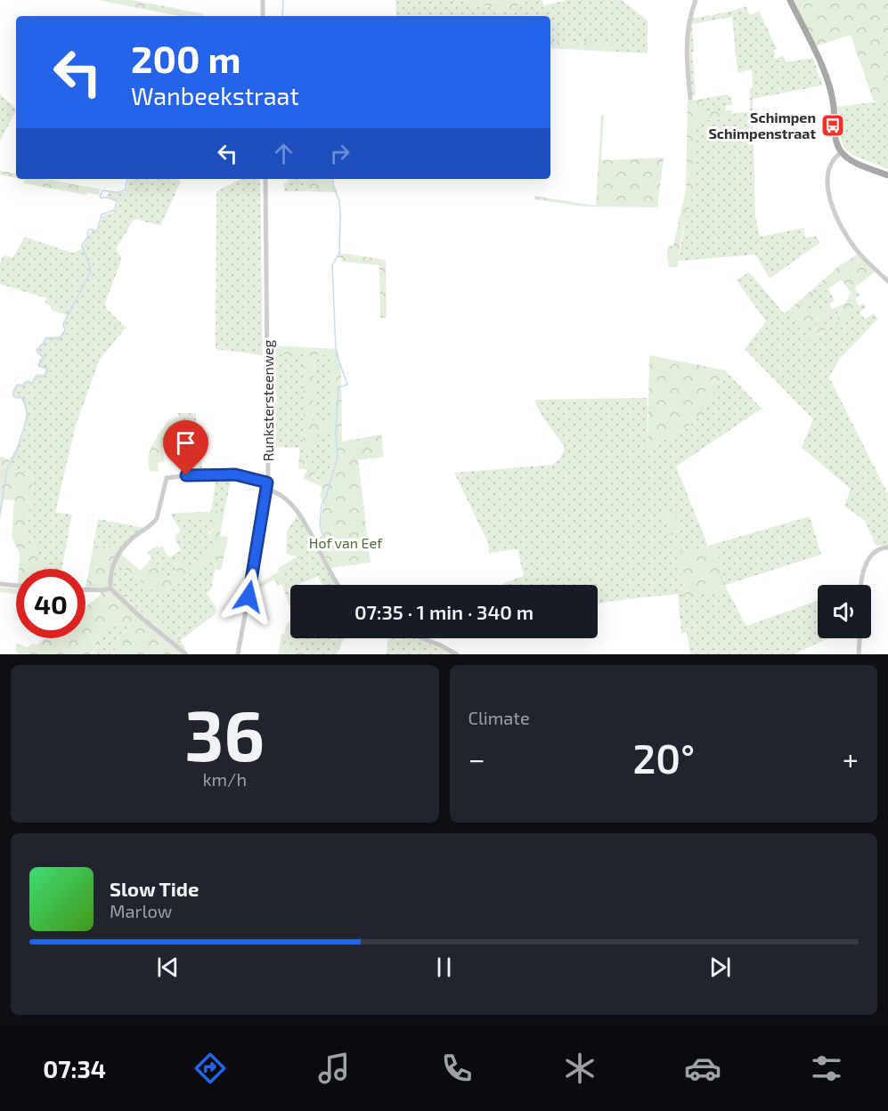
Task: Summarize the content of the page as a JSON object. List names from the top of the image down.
{
  "streets": {
    "street": ["Runkstersteenweg"]
  },
  "parks": ["Hof van Eef"],
  "places": {
    "bus stop": ["Schimpen Schimpenstraat"]
  },
  "page": {
    "turn": ["200 m", "Wanbeekstraat"],
    "limit": "40",
    "trip": "07:35 · 1 min · 340 m",
    "tile": [
      ["36", "km/h"],
      "Climate"
    ],
    "heat": ["−", "20°", "+"],
    "song": ["Slow Tide", "Marlow"],
    "tabs": "07:34"
  }
}
